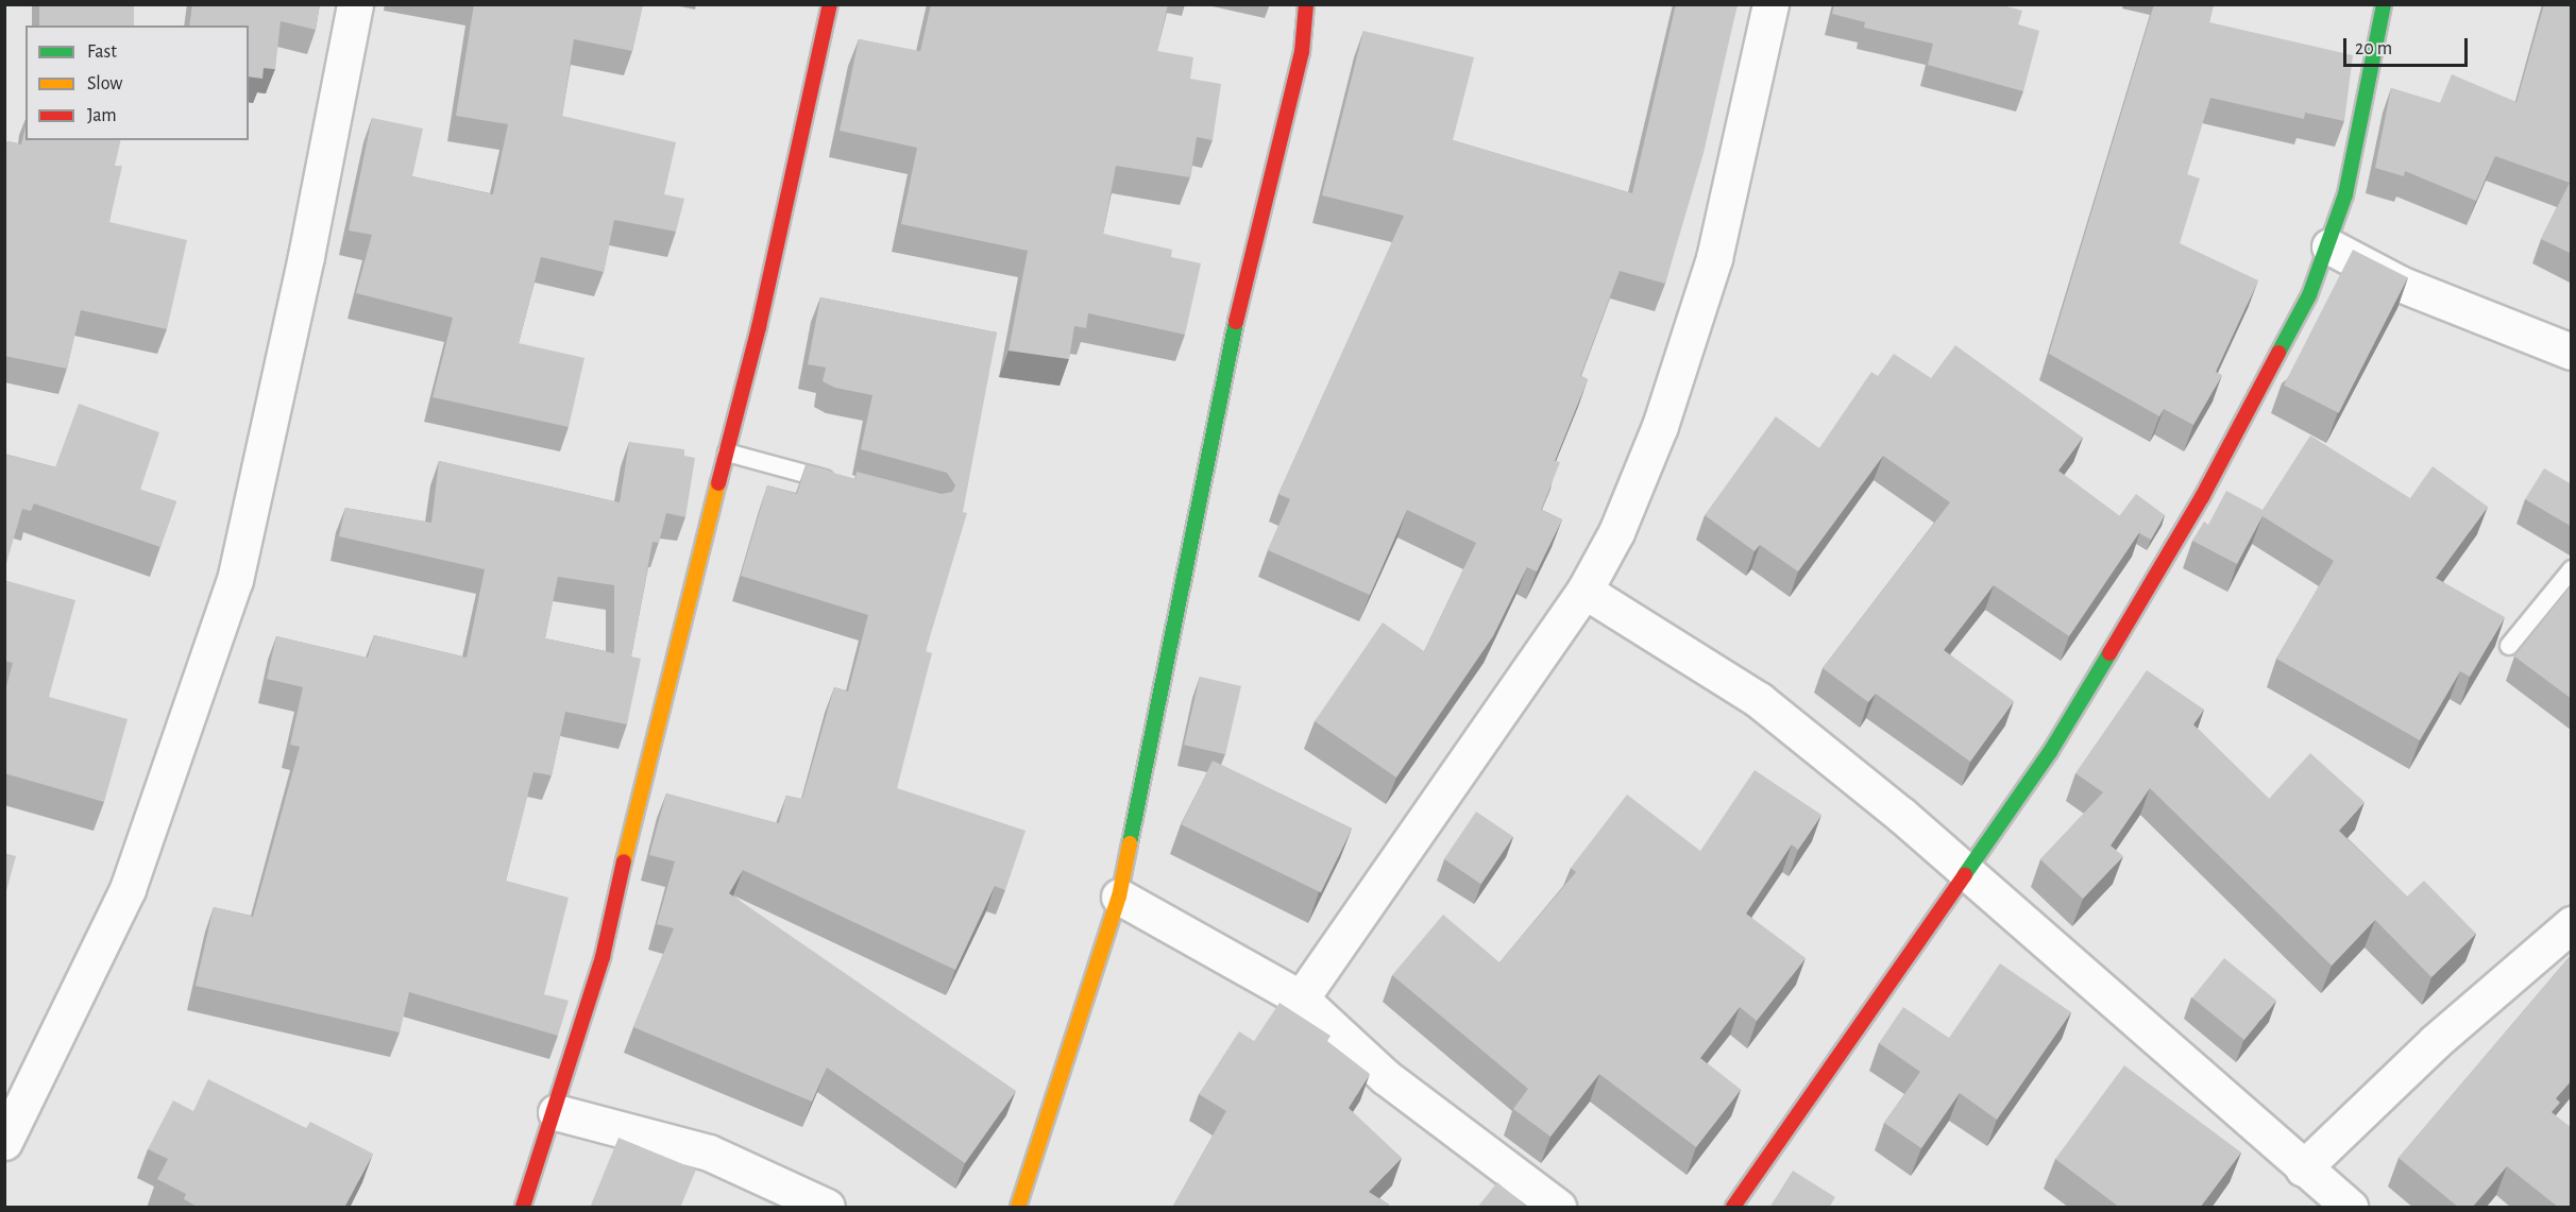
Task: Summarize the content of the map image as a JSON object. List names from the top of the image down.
{
  "legend": ["Fast", "Slow", "Jam"],
  "scale_bar": "20 m"
}
